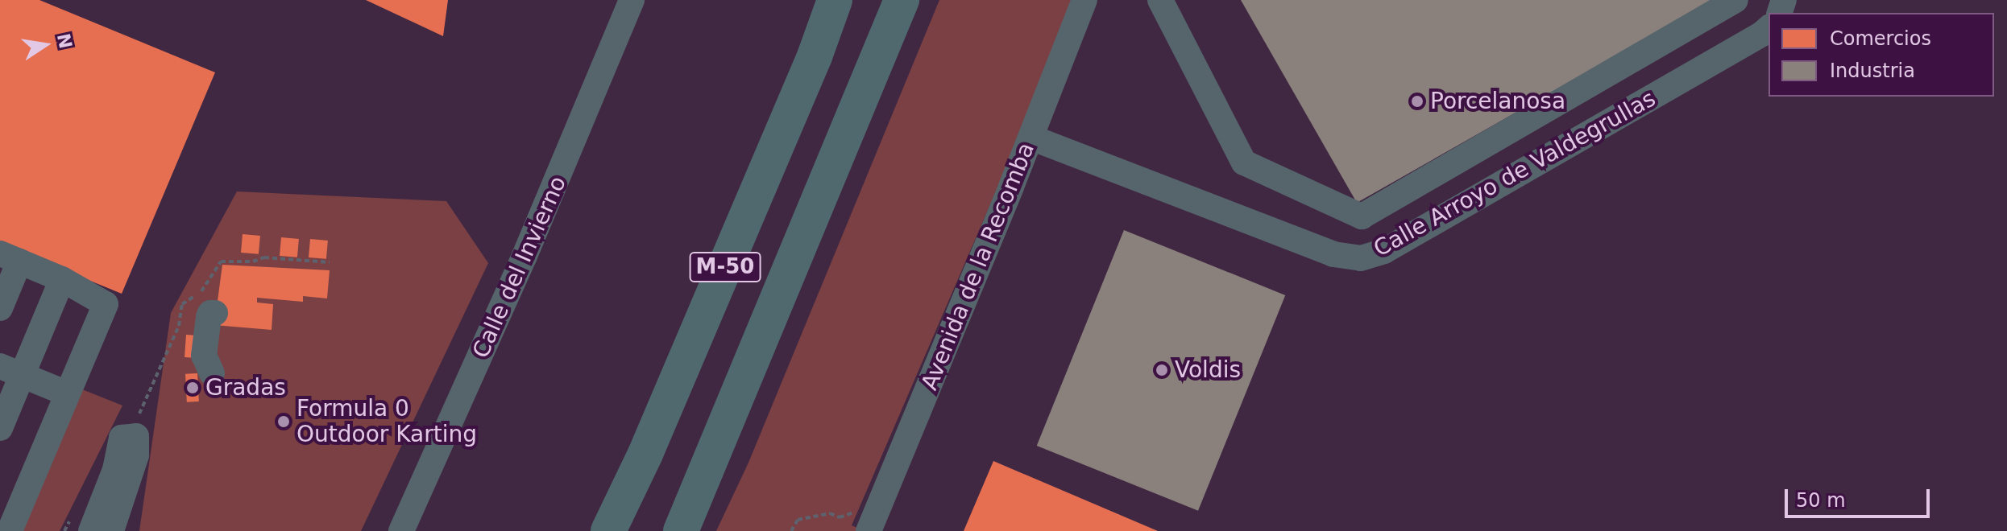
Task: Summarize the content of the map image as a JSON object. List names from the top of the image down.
{
  "streets": {
    "highway": ["M-50"],
    "street": ["Calle Arroyo de Valdegrullas", "Avenida de la Recomba", "Calle del Invierno"]
  },
  "crossings": [
    ["Calle Arroyo de Valdegrullas", "Avenida de la Recomba"]
  ],
  "places": [
    "Porcelanosa",
    "Voldis",
    "Gradas",
    "Formula 0 Outdoor Karting"
  ],
  "legend": ["Comercios", "Industria"],
  "scale_bar": "50 m",
  "north": "right"
}
